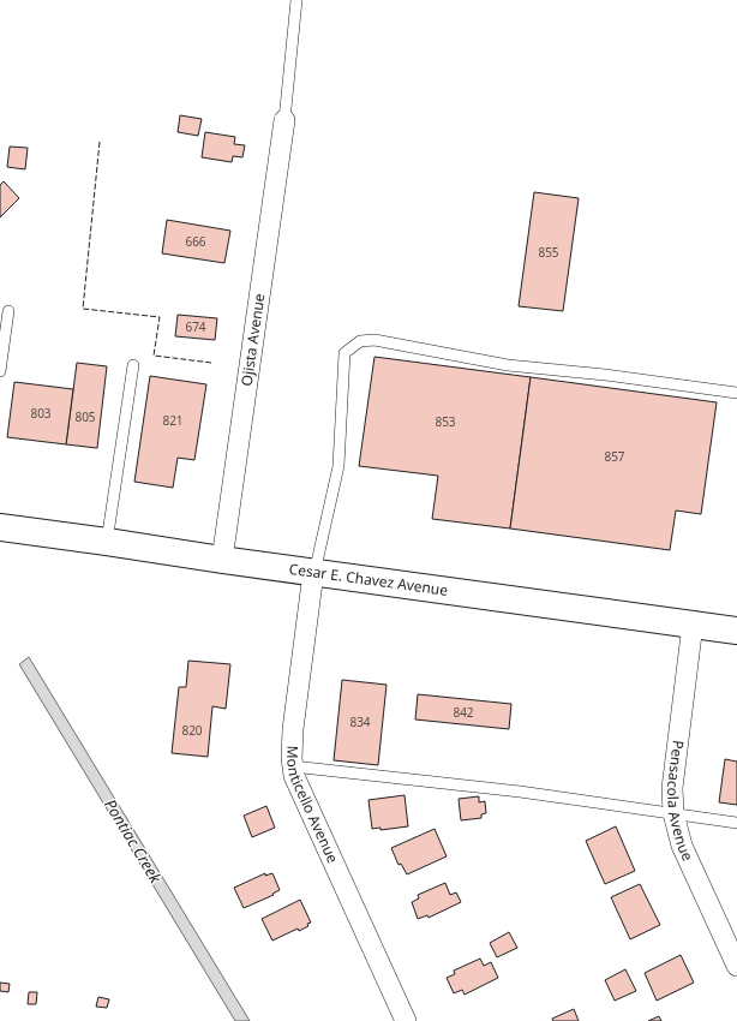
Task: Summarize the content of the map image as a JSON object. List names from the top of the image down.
{
  "streets": {
    "main road": ["Cesar E. Chavez Avenue"],
    "street": ["Ojista Avenue", "Pensacola Avenue", "Monticello Avenue"]
  },
  "crossings": [
    ["Ojista Avenue", "Cesar E. Chavez Avenue"],
    ["Cesar E. Chavez Avenue", "Pensacola Avenue"],
    ["Cesar E. Chavez Avenue", "Monticello Avenue"]
  ],
  "water": ["Pontiac Creek"],
  "house_numbers": [
    "666",
    "855",
    "674",
    "803",
    "805",
    "821",
    "853",
    "857",
    "842",
    "834",
    "820"
  ]
}
